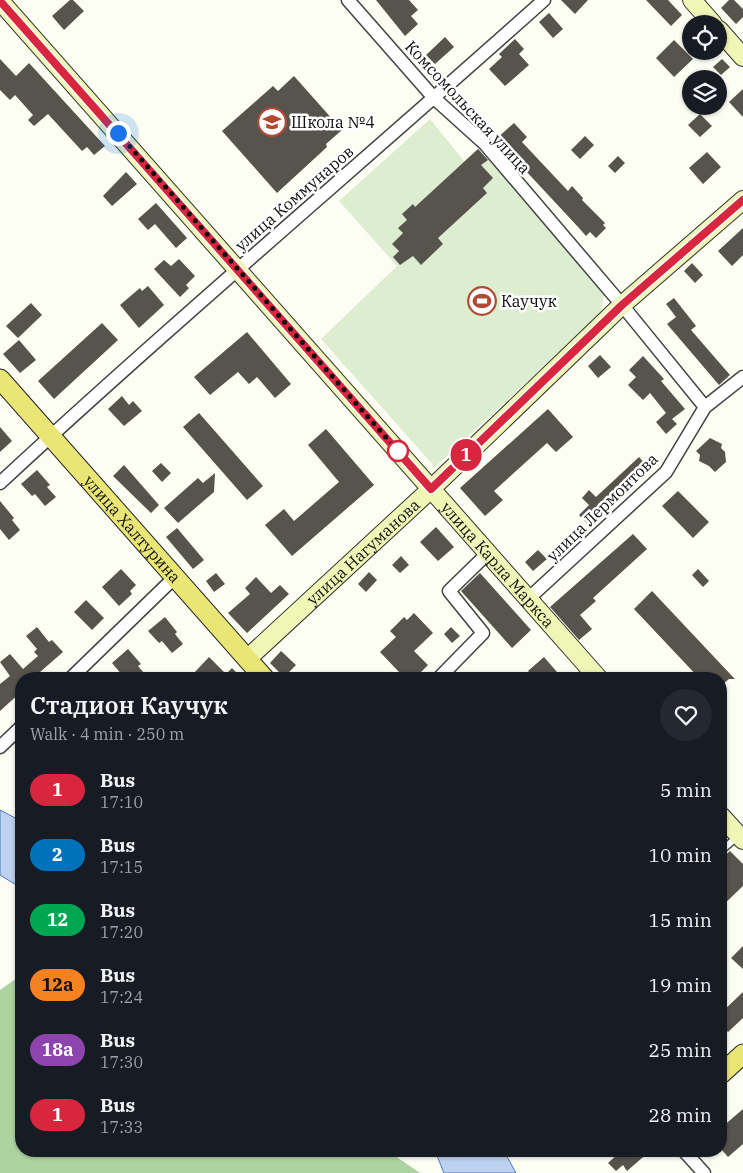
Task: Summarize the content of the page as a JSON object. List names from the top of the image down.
{
  "streets": {
    "main road": ["улица Халтурина"],
    "street": [
      "Комсомольская улица",
      "улица Коммунаров",
      "улица Лермонтова",
      "улица Нагуманова",
      "улица Карла Маркса"
    ]
  },
  "crossings": [
    ["Комсомольская улица", "улица Коммунаров"],
    ["Комсомольская улица", "улица Нагуманова"],
    ["улица Коммунаров", "улица Халтурина"],
    ["улица Коммунаров", "улица Карла Маркса"],
    ["улица Лермонтова", "улица Карла Маркса"],
    ["улица Халтурина", "улица Нагуманова"],
    ["улица Нагуманова", "улица Карла Маркса"]
  ],
  "places": {
    "school or university": ["Школа №4"],
    "sports": ["Каучук"]
  },
  "lines": ["bus line 1"],
  "page": {
    "on_map": "1",
    "heading": ["Стадион Каучук", "Walk · 4 min · 250 m"],
    "list": [
      {
        "mark": "1",
        "name": "Bus",
        "note": "17:10",
        "value": "5 min"
      },
      {
        "mark": "2",
        "name": "Bus",
        "note": "17:15",
        "value": "10 min"
      },
      {
        "mark": "12",
        "name": "Bus",
        "note": "17:20",
        "value": "15 min"
      },
      {
        "mark": "12а",
        "name": "Bus",
        "note": "17:24",
        "value": "19 min"
      },
      {
        "mark": "18а",
        "name": "Bus",
        "note": "17:30",
        "value": "25 min"
      },
      {
        "mark": "1",
        "name": "Bus",
        "note": "17:33",
        "value": "28 min"
      }
    ]
  }
}
